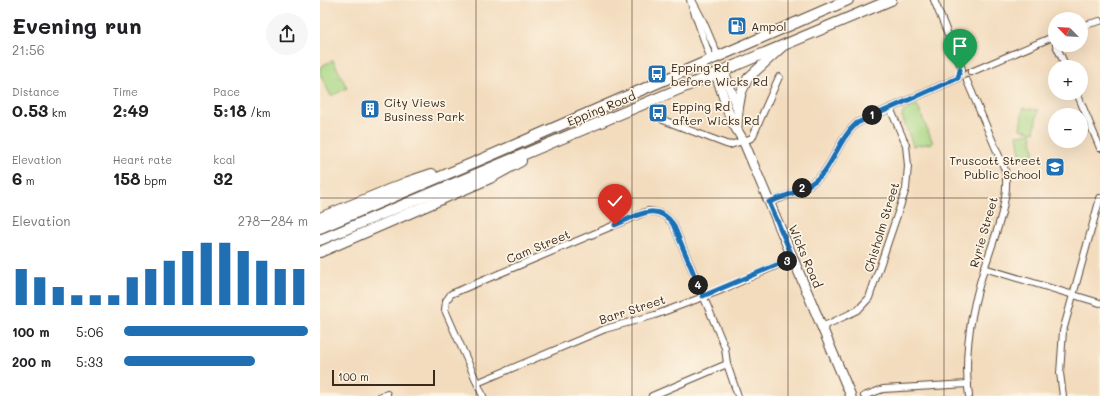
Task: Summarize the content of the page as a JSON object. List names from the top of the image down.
{
  "streets": {
    "main road": ["Epping Road", "Wicks Road"],
    "street": [
      "Chisholm Street",
      "Ryrie Street",
      "Cam Street",
      "Barr Street"
    ]
  },
  "crossings": [
    ["Epping Road", "Wicks Road"],
    ["Chisholm Street", "Wicks Road"],
    ["Cam Street", "Barr Street"],
    ["Wicks Road", "Barr Street"]
  ],
  "places": {
    "fuel station": ["Ampol"],
    "bus stop": ["Epping Rd before Wicks Rd", "Epping Rd after Wicks Rd"],
    "building": ["City Views Business Park"],
    "school or university": ["Truscott Street Public School"]
  },
  "scale_bar": "100 m",
  "north": "top left",
  "page": {
    "heading": ["Evening run", "21:56"],
    "map_buttons": ["+", "−"],
    "stats": [
      ["Distance", "0.53 km"],
      ["Time", "2:49"],
      ["Pace", "5:18 /km"],
      ["Elevation", "6 m"],
      ["Heart rate", "158 bpm"],
      ["kcal", "32"]
    ],
    "pins": [
      "1",
      "2",
      "3",
      "4"
    ],
    "chart": ["Elevation", "278–284 m"],
    "list": [
      {
        "name": "100 m",
        "note": "5:06"
      },
      {
        "name": "200 m",
        "note": "5:33"
      }
    ],
    "scale": "100 m"
  }
}
